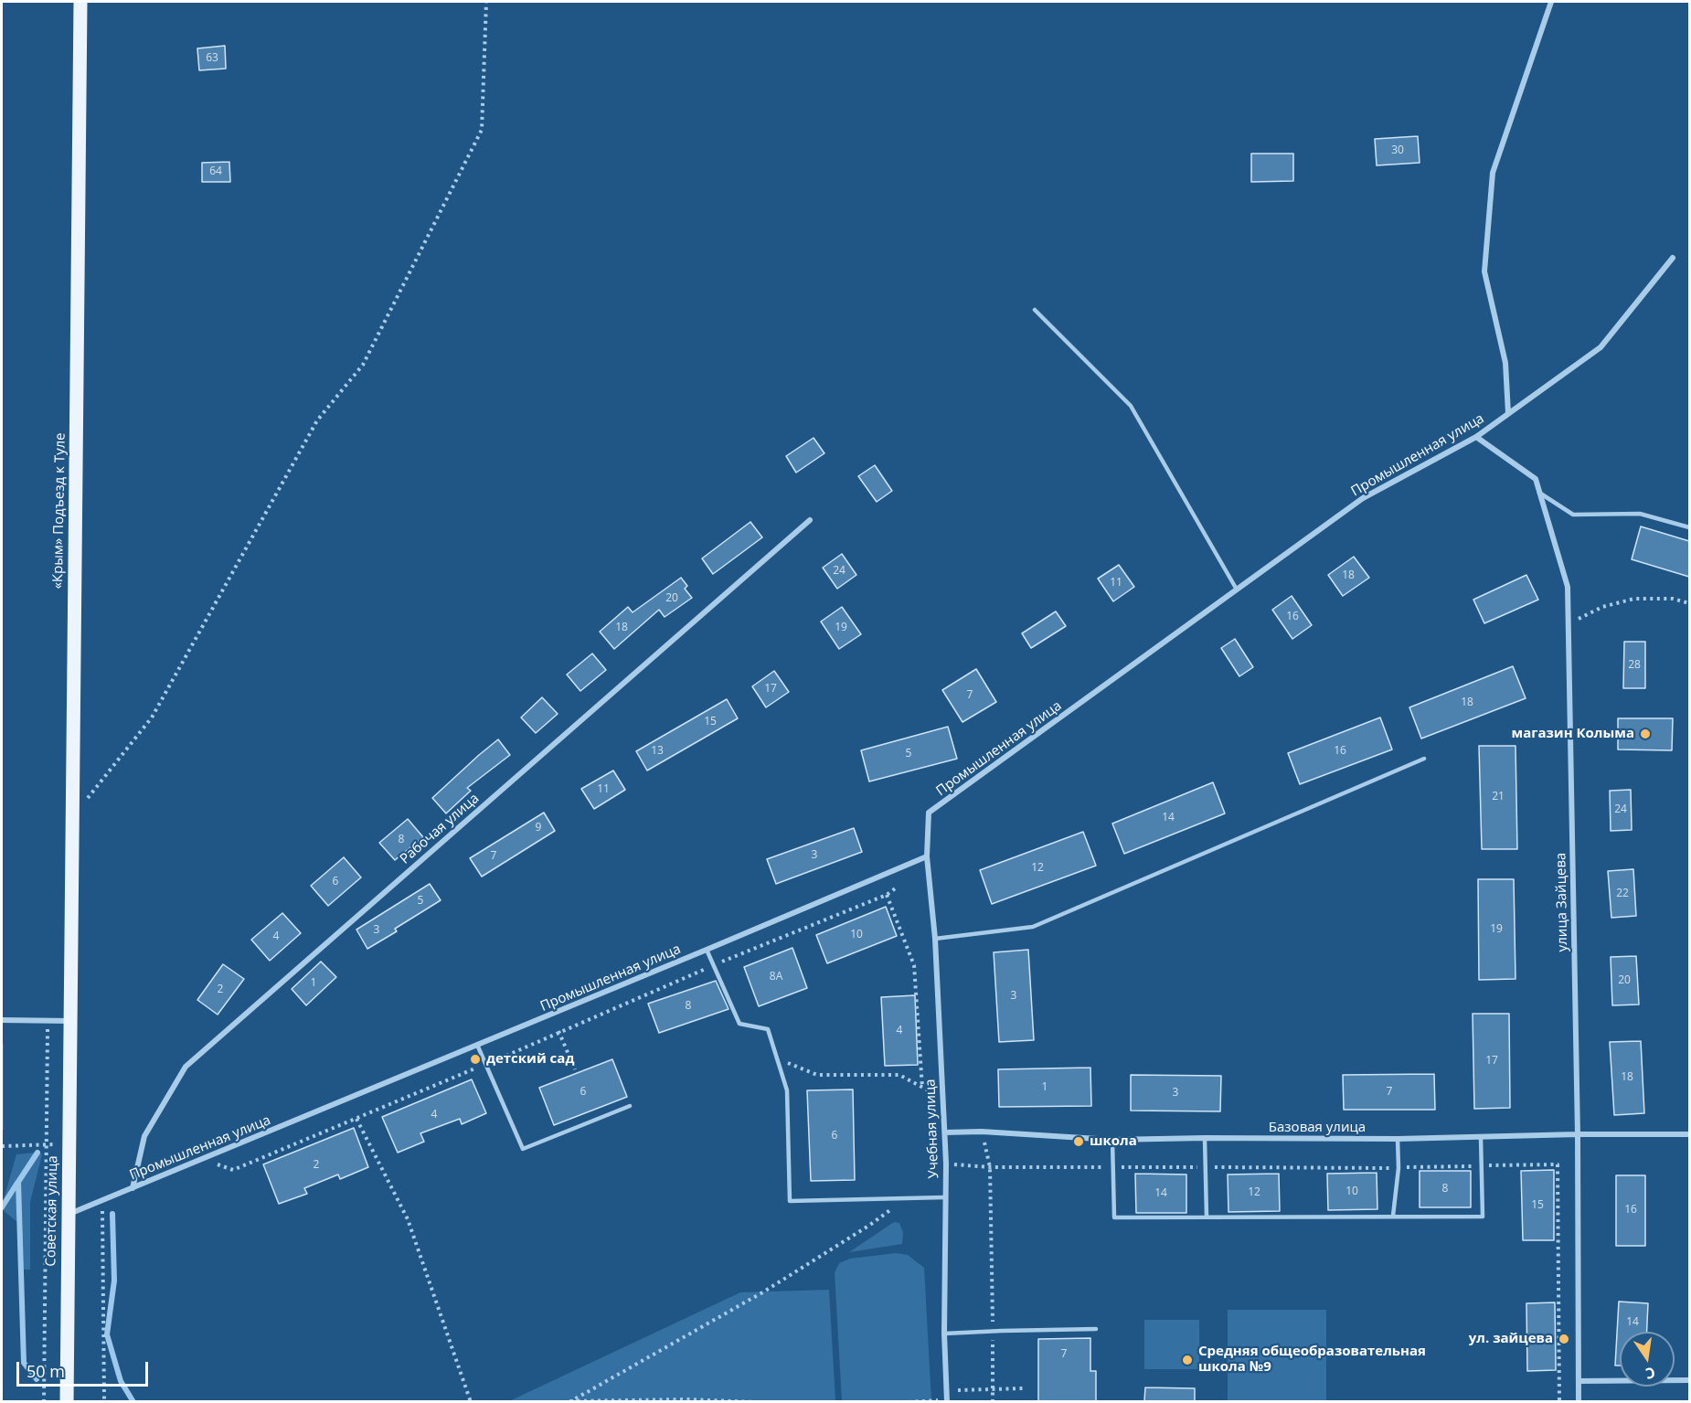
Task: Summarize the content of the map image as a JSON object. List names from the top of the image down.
{
  "streets": {
    "main road": ["«Крым» Подъезд к Туле", "Советская улица"],
    "street": [
      "Промышленная улица",
      "Рабочая улица",
      "улица Зайцева",
      "Базовая улица",
      "Учебная улица"
    ]
  },
  "crossings": [
    ["Промышленная улица", "Рабочая улица"],
    ["Промышленная улица", "улица Зайцева"],
    ["Промышленная улица", "Учебная улица"],
    ["Промышленная улица", "Советская улица"],
    ["«Крым» Подъезд к Туле", "Советская улица"],
    ["улица Зайцева", "Базовая улица"],
    ["Базовая улица", "Учебная улица"]
  ],
  "places": [
    "магазин Колыма",
    "детский сад",
    "школа",
    "ул. зайцева",
    "Средняя общеобразовательная школа №9"
  ],
  "house_numbers": [
    "63",
    "30",
    "64",
    "24",
    "18",
    "11",
    "20",
    "16",
    "18",
    "19",
    "28",
    "17",
    "7",
    "18",
    "15",
    "13",
    "16",
    "5",
    "11",
    "21",
    "24",
    "14",
    "9",
    "8",
    "3",
    "7",
    "12",
    "6",
    "22",
    "5",
    "19",
    "3",
    "10",
    "4",
    "8А",
    "20",
    "1",
    "2",
    "3",
    "8",
    "4",
    "17",
    "18",
    "1",
    "6",
    "7",
    "3",
    "4",
    "6",
    "2",
    "8",
    "10",
    "12",
    "14",
    "15",
    "16",
    "14",
    "7"
  ],
  "scale_bar": "50 m",
  "north": "bottom"
}
